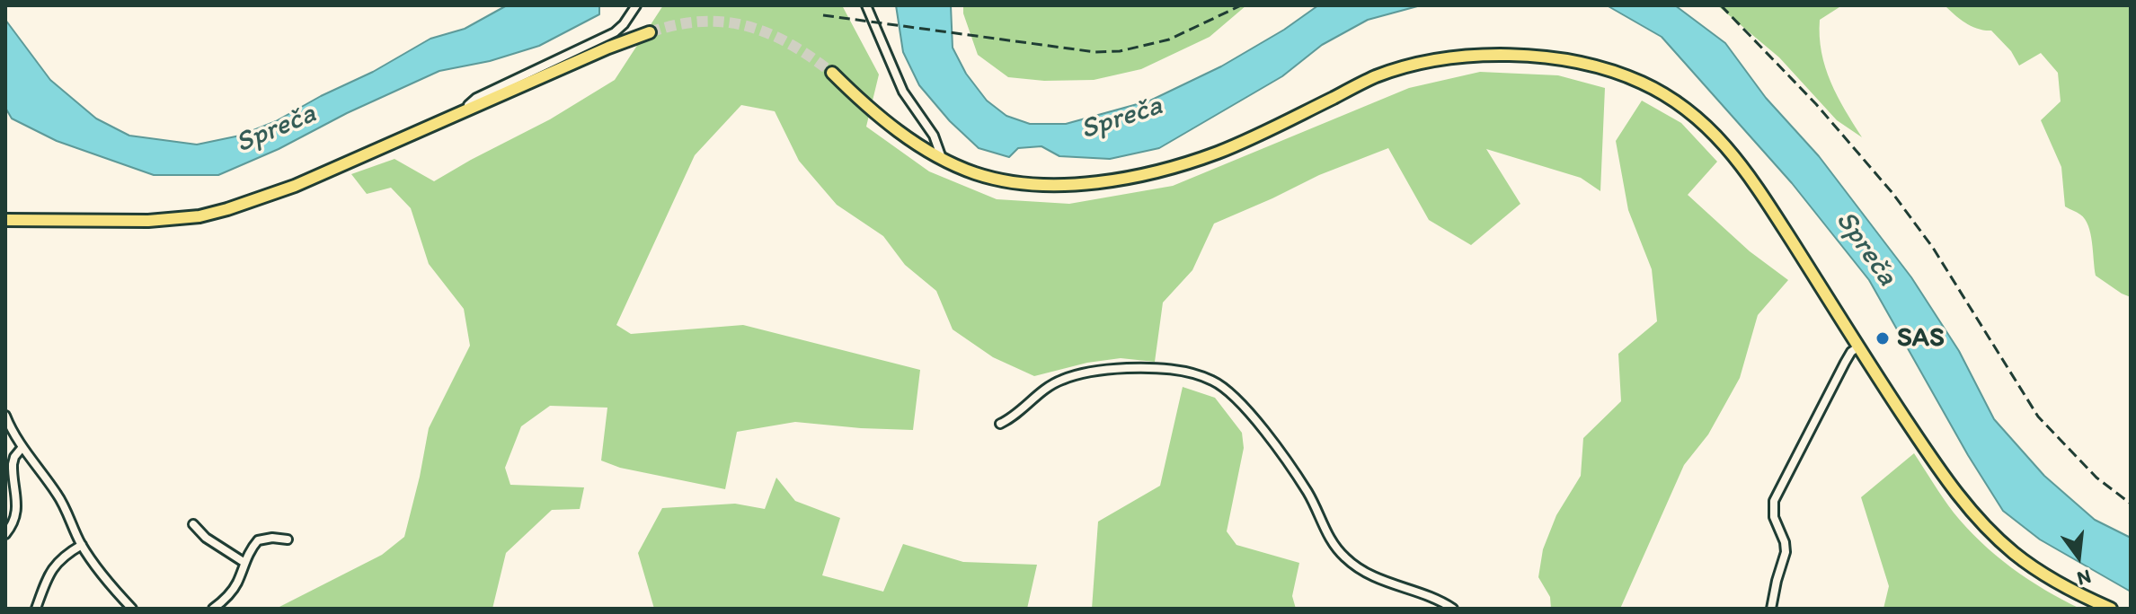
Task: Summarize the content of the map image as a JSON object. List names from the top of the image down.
{
  "water": ["Spreča"],
  "places": ["SAS"],
  "north": "bottom"
}
